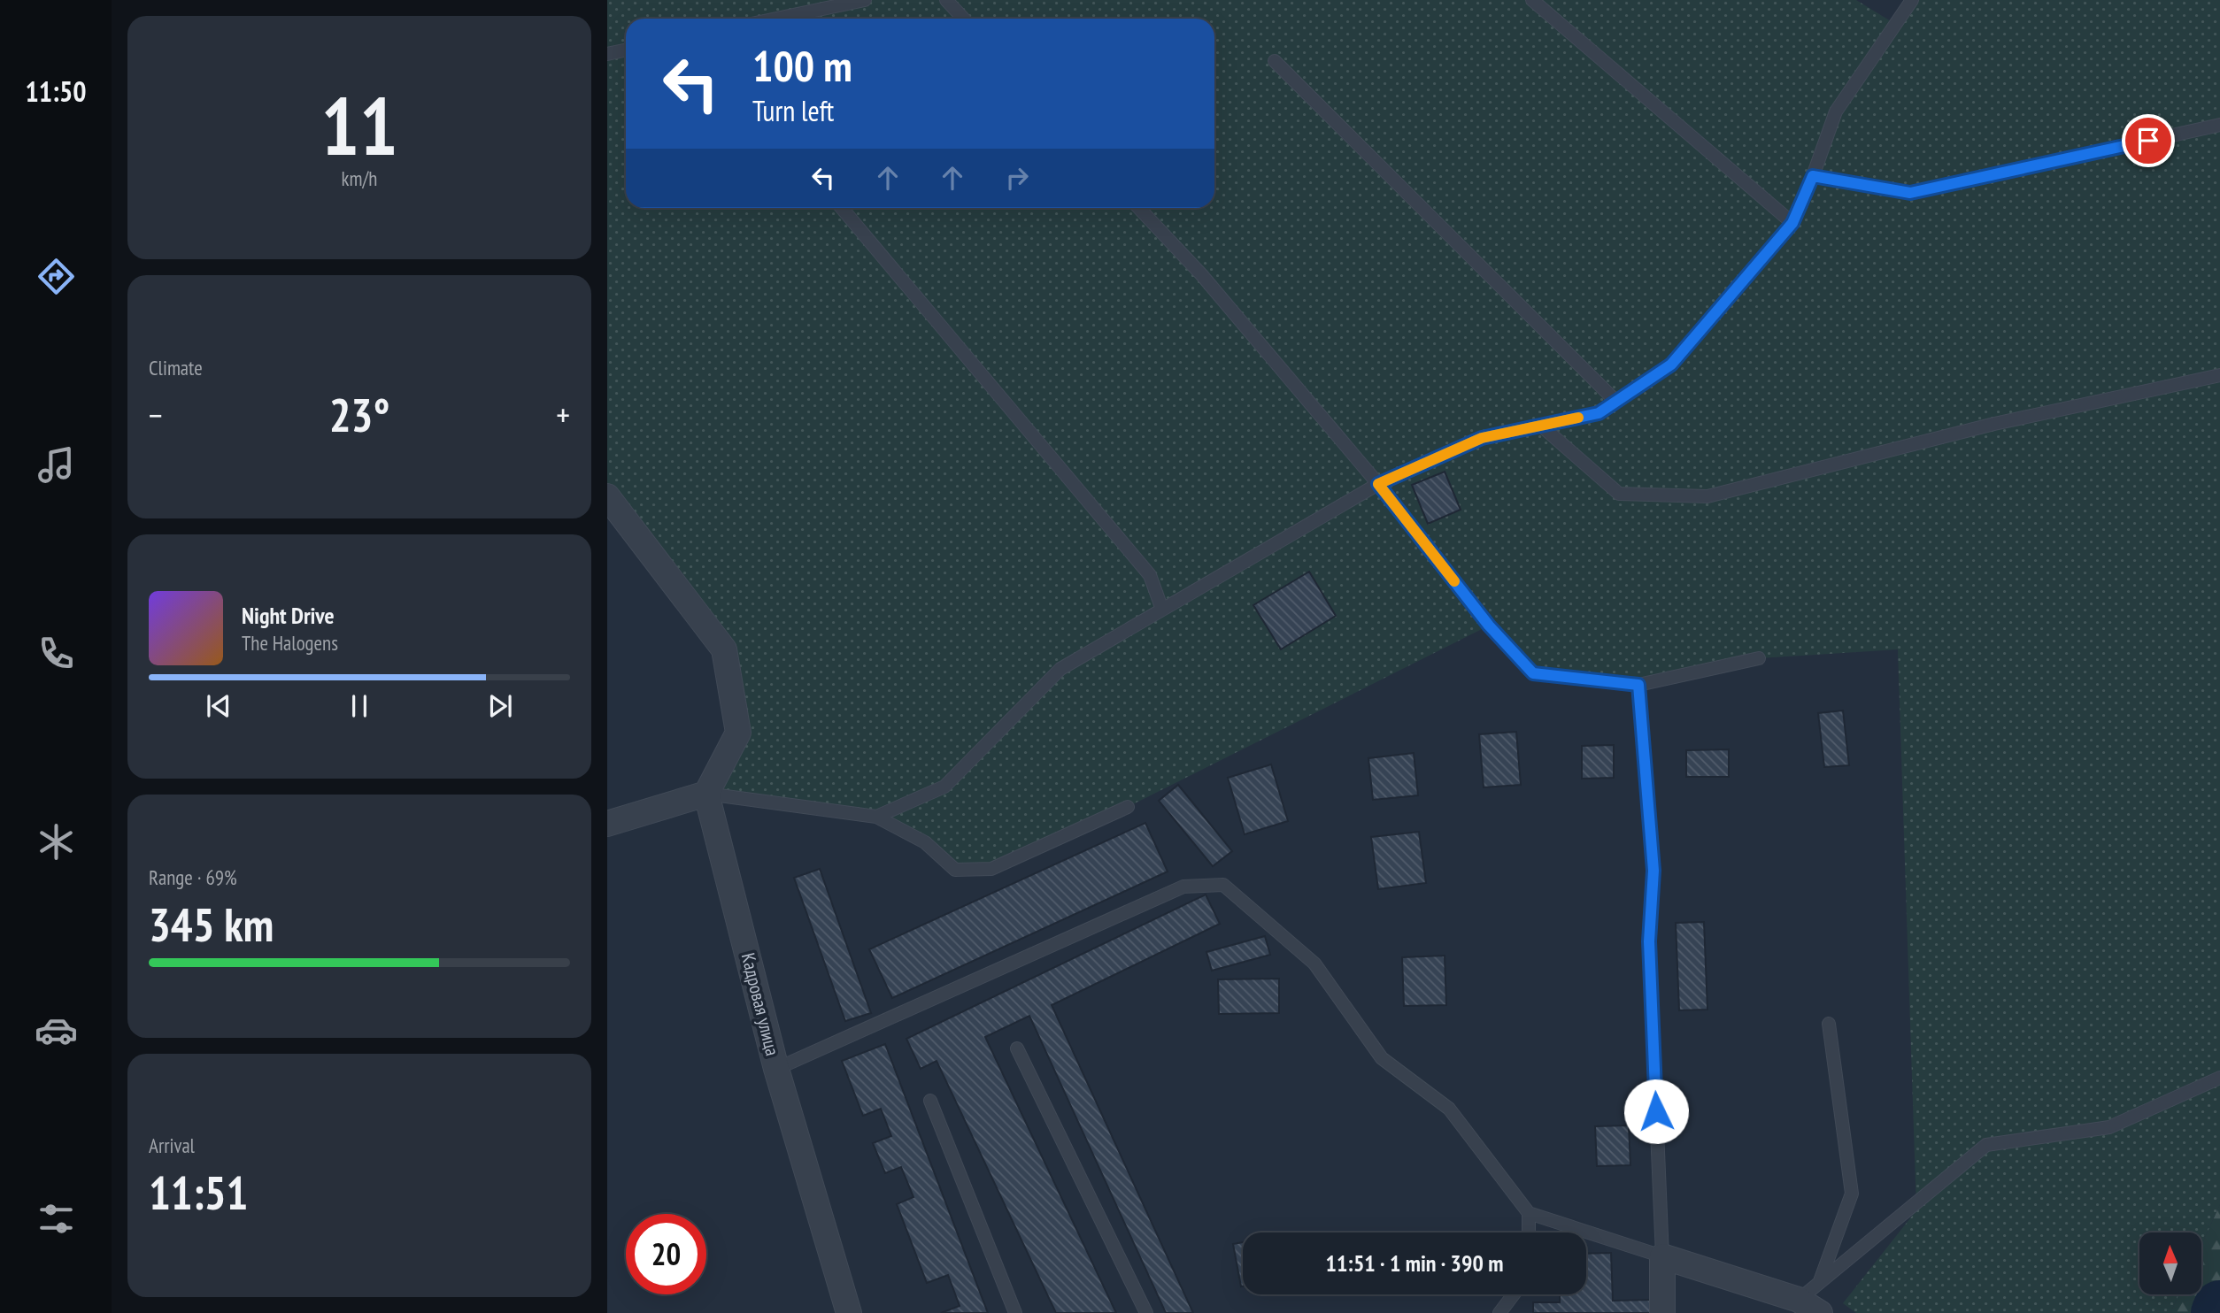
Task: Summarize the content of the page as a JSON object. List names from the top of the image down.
{
  "streets": {
    "street": ["Кадровая улица"]
  },
  "north": "top",
  "page": {
    "tabs": "11:50",
    "tile": [
      ["11", "km/h"],
      "Climate",
      ["Range · 69%", "345 km"],
      ["Arrival", "11:51"]
    ],
    "turn": ["100 m", "Turn left"],
    "heat": ["−", "23°", "+"],
    "song": ["Night Drive", "The Halogens"],
    "limit": "20",
    "trip": "11:51 · 1 min · 390 m"
  }
}
